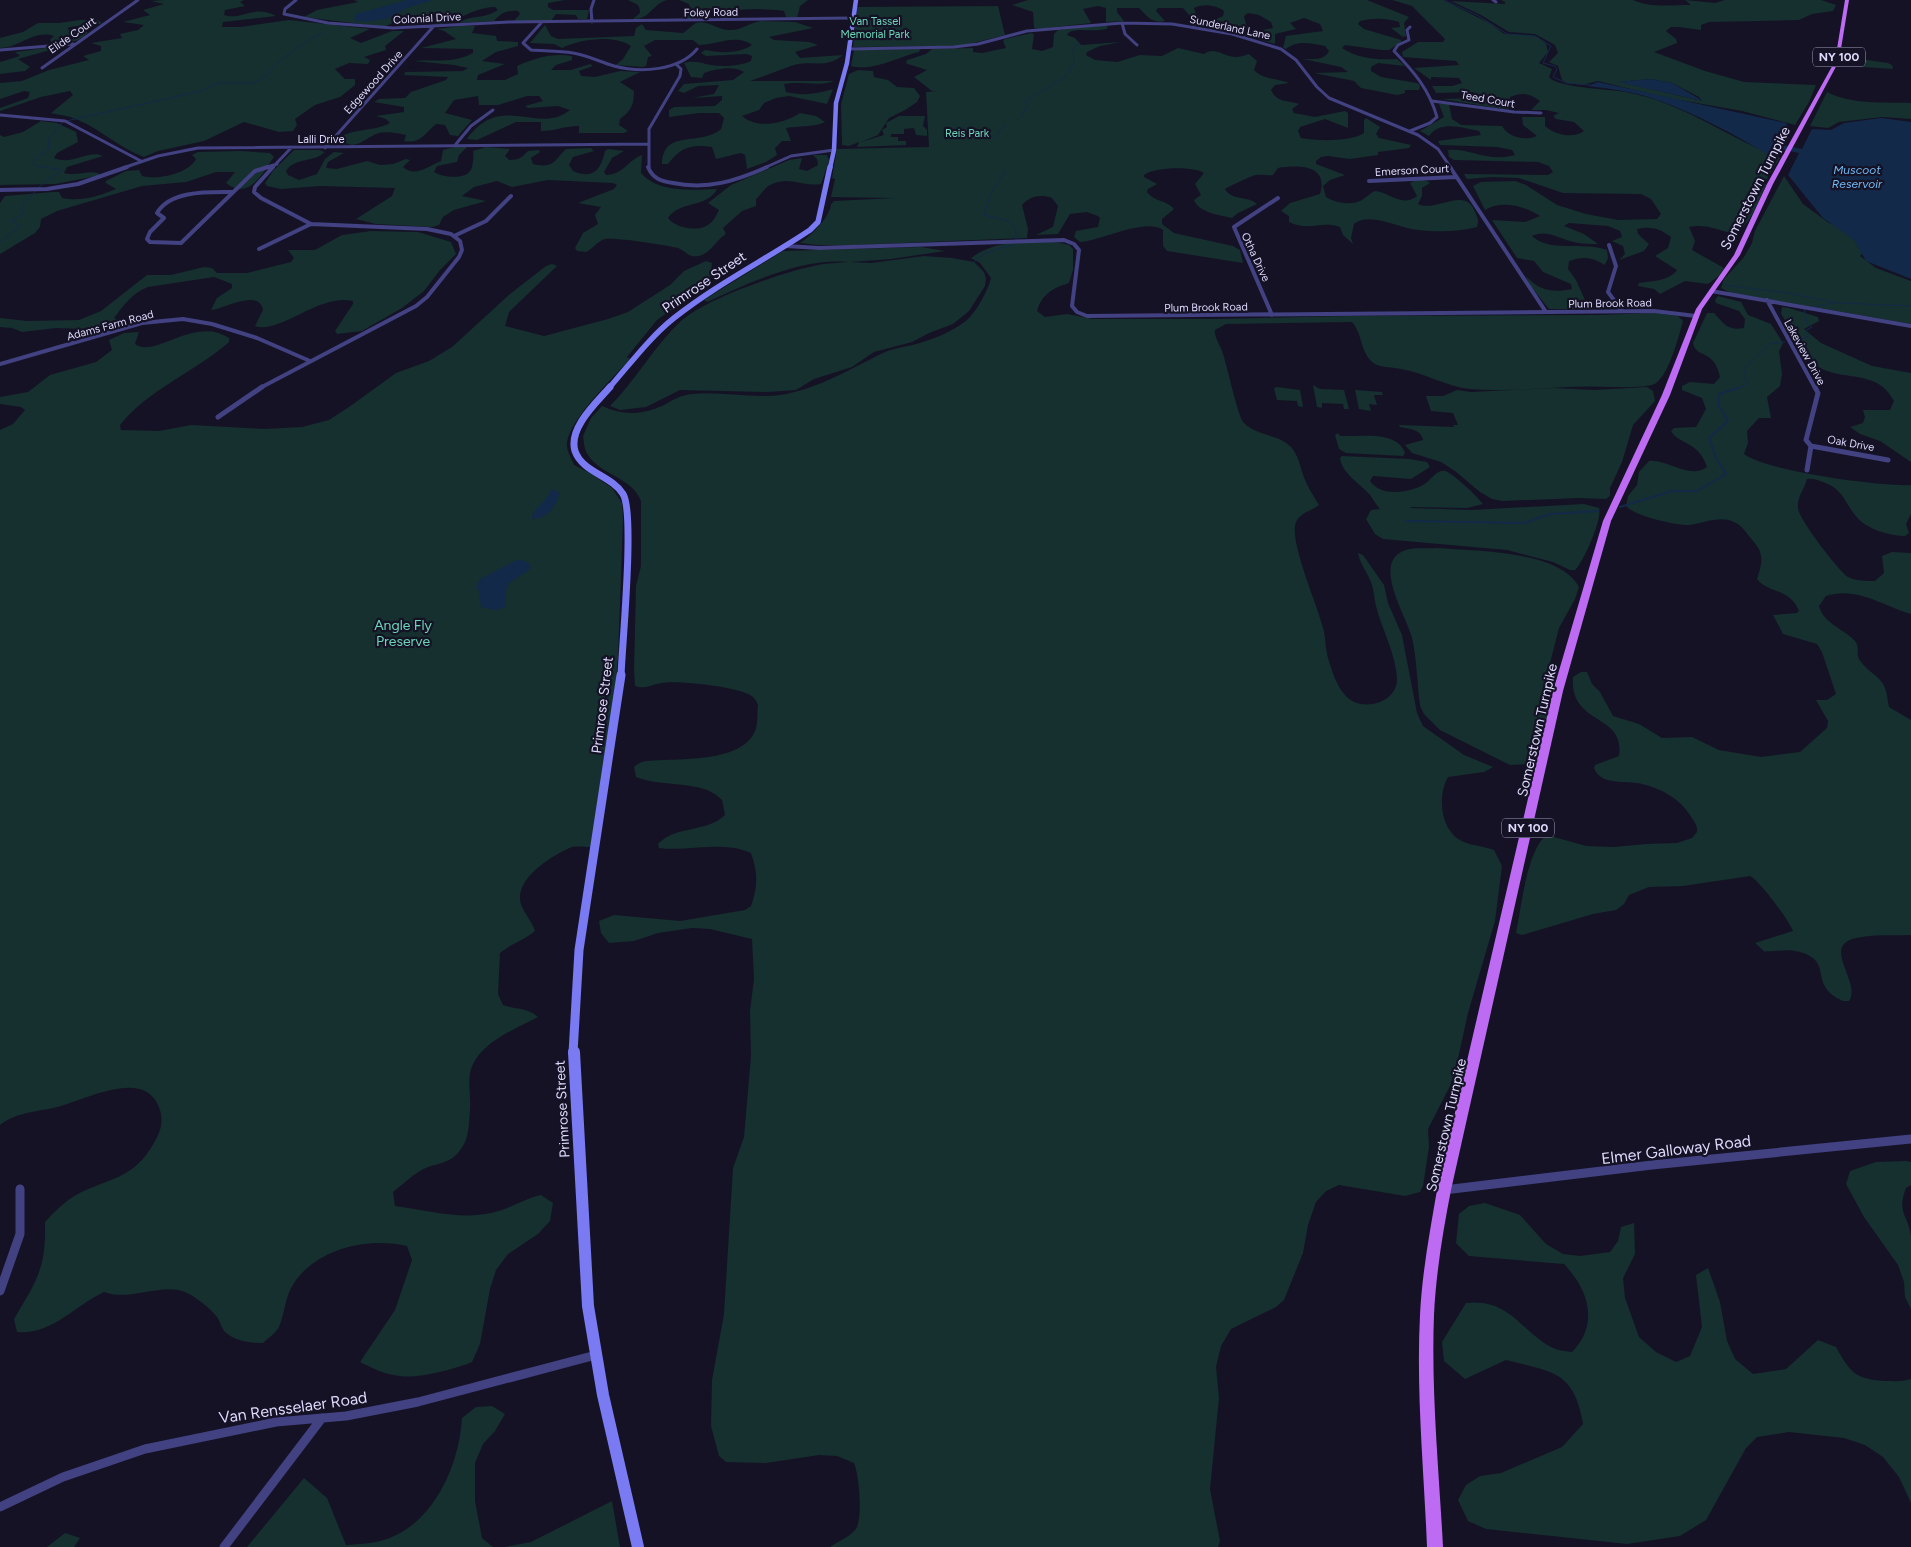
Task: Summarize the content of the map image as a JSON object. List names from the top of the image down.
{
  "streets": {
    "main road": ["NY 100", "Somerstown Turnpike", "Primrose Street"],
    "street": [
      "Foley Road",
      "Colonial Drive",
      "Sunderland Lane",
      "Elide Court",
      "Edgewood Drive",
      "Teed Court",
      "Lalli Drive",
      "Emerson Court",
      "Otha Drive",
      "Plum Brook Road",
      "Adams Farm Road",
      "Lakeview Drive",
      "Oak Drive",
      "Elmer Galloway Road",
      "Van Rensselaer Road"
    ]
  },
  "crossings": [
    ["Foley Road", "Colonial Drive"],
    ["Foley Road", "Primrose Street"],
    ["Colonial Drive", "Edgewood Drive"],
    ["Sunderland Lane", "Emerson Court"],
    ["Sunderland Lane", "Primrose Street"],
    ["Sunderland Lane", "Plum Brook Road"],
    ["Edgewood Drive", "Lalli Drive"],
    ["Somerstown Turnpike", "Plum Brook Road"],
    ["Somerstown Turnpike", "Elmer Galloway Road"],
    ["Otha Drive", "Plum Brook Road"],
    ["Primrose Street", "Plum Brook Road"],
    ["Primrose Street", "Van Rensselaer Road"],
    ["Lakeview Drive", "Oak Drive"]
  ],
  "water": ["Muscoot Reservoir"],
  "parks": ["Van Tassel Memorial Park", "Reis Park", "Angle Fly Preserve"]
}
